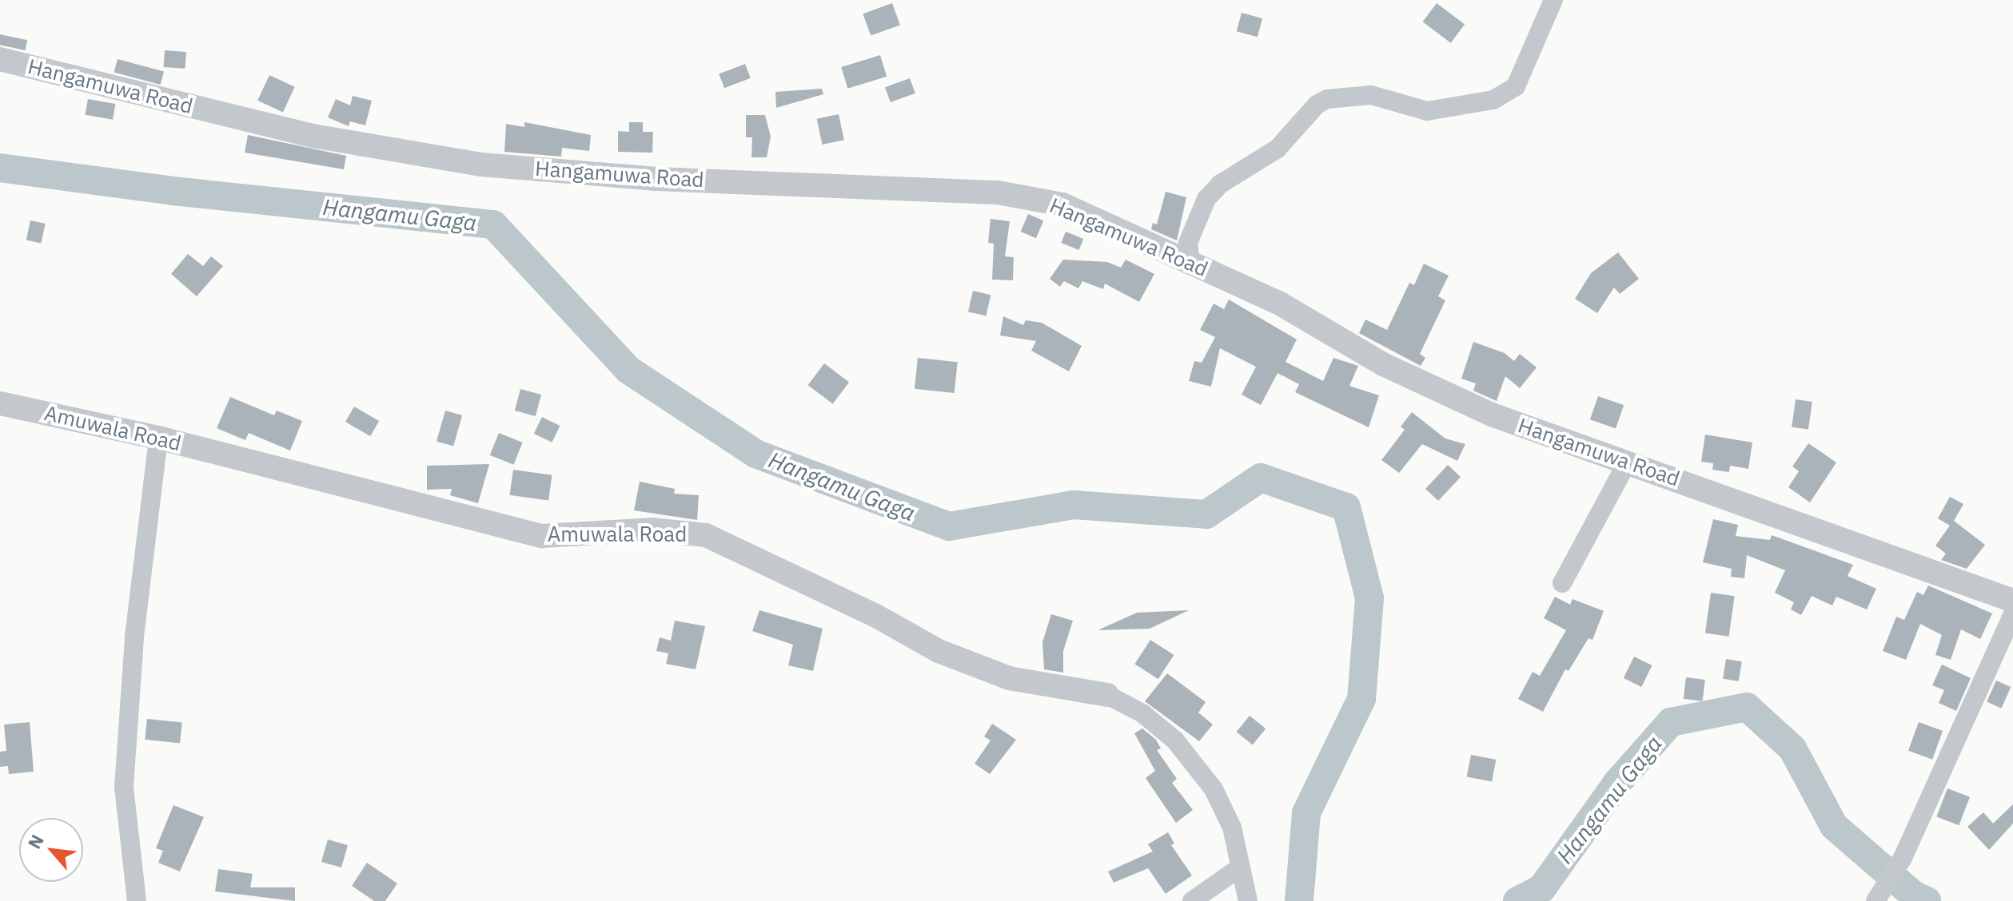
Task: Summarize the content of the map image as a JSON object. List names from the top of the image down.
{
  "streets": {
    "street": ["Hangamuwa Road", "Amuwala Road"]
  },
  "water": ["Hangamu Gaga"],
  "north": "top left"
}
